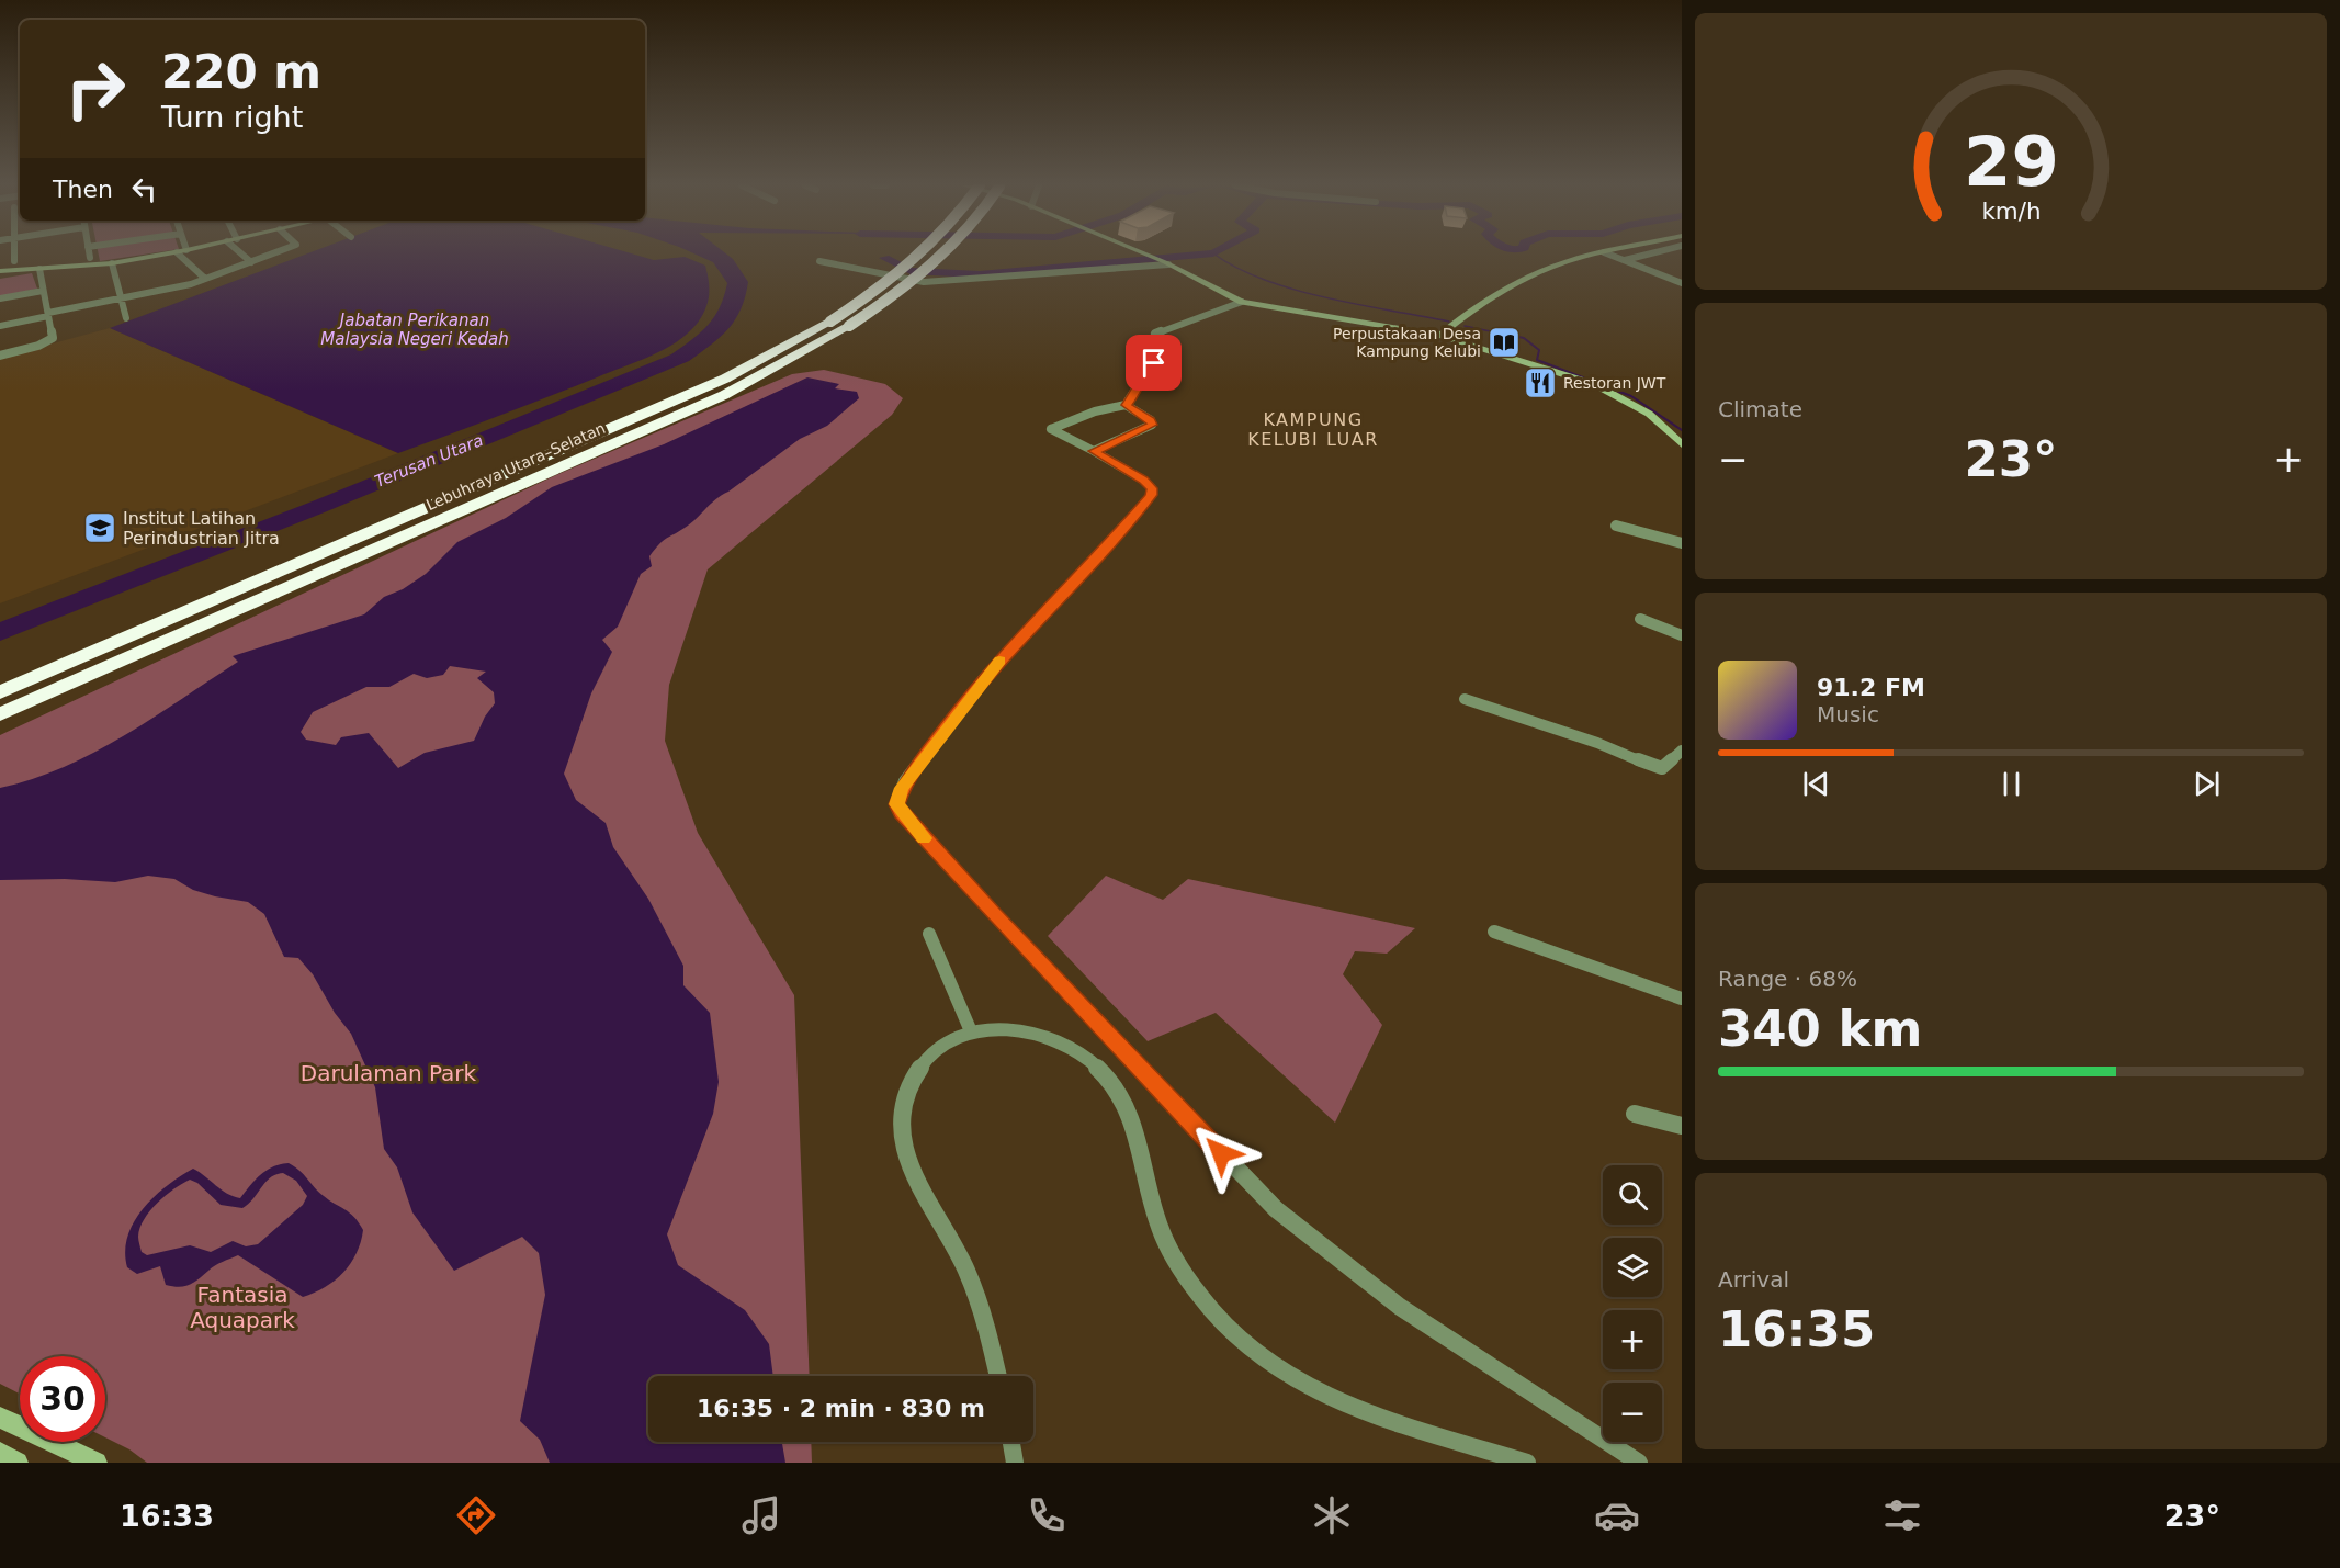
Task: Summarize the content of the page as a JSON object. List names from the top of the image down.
{
  "streets": {
    "highway": ["Lebuhraya Utara–Selatan"]
  },
  "districts": ["KAMPUNG KELUBI LUAR"],
  "water": ["Jabatan Perikanan Malaysia Negeri Kedah", "Terusan Utara"],
  "parks": ["Darulaman Park", "Fantasia Aquapark"],
  "places": {
    "library": ["Perpustakaan Desa Kampung Kelubi"],
    "restaurant": ["Restoran JWT"],
    "school or university": ["Institut Latihan Perindustrian Jitra"]
  },
  "page": {
    "turn": ["220 m", "Turn right"],
    "then": "Then",
    "tile": [
      "Climate",
      ["Range · 68%", "340 km"],
      ["Arrival", "16:35"]
    ],
    "heat": ["−", "23°", "+"],
    "song": ["91.2 FM", "Music"],
    "map_buttons": ["+", "−"],
    "limit": "30",
    "trip": "16:35 · 2 min · 830 m",
    "tabs": ["16:33", "23°"],
    "gauge": ["29", "km/h"]
  }
}
